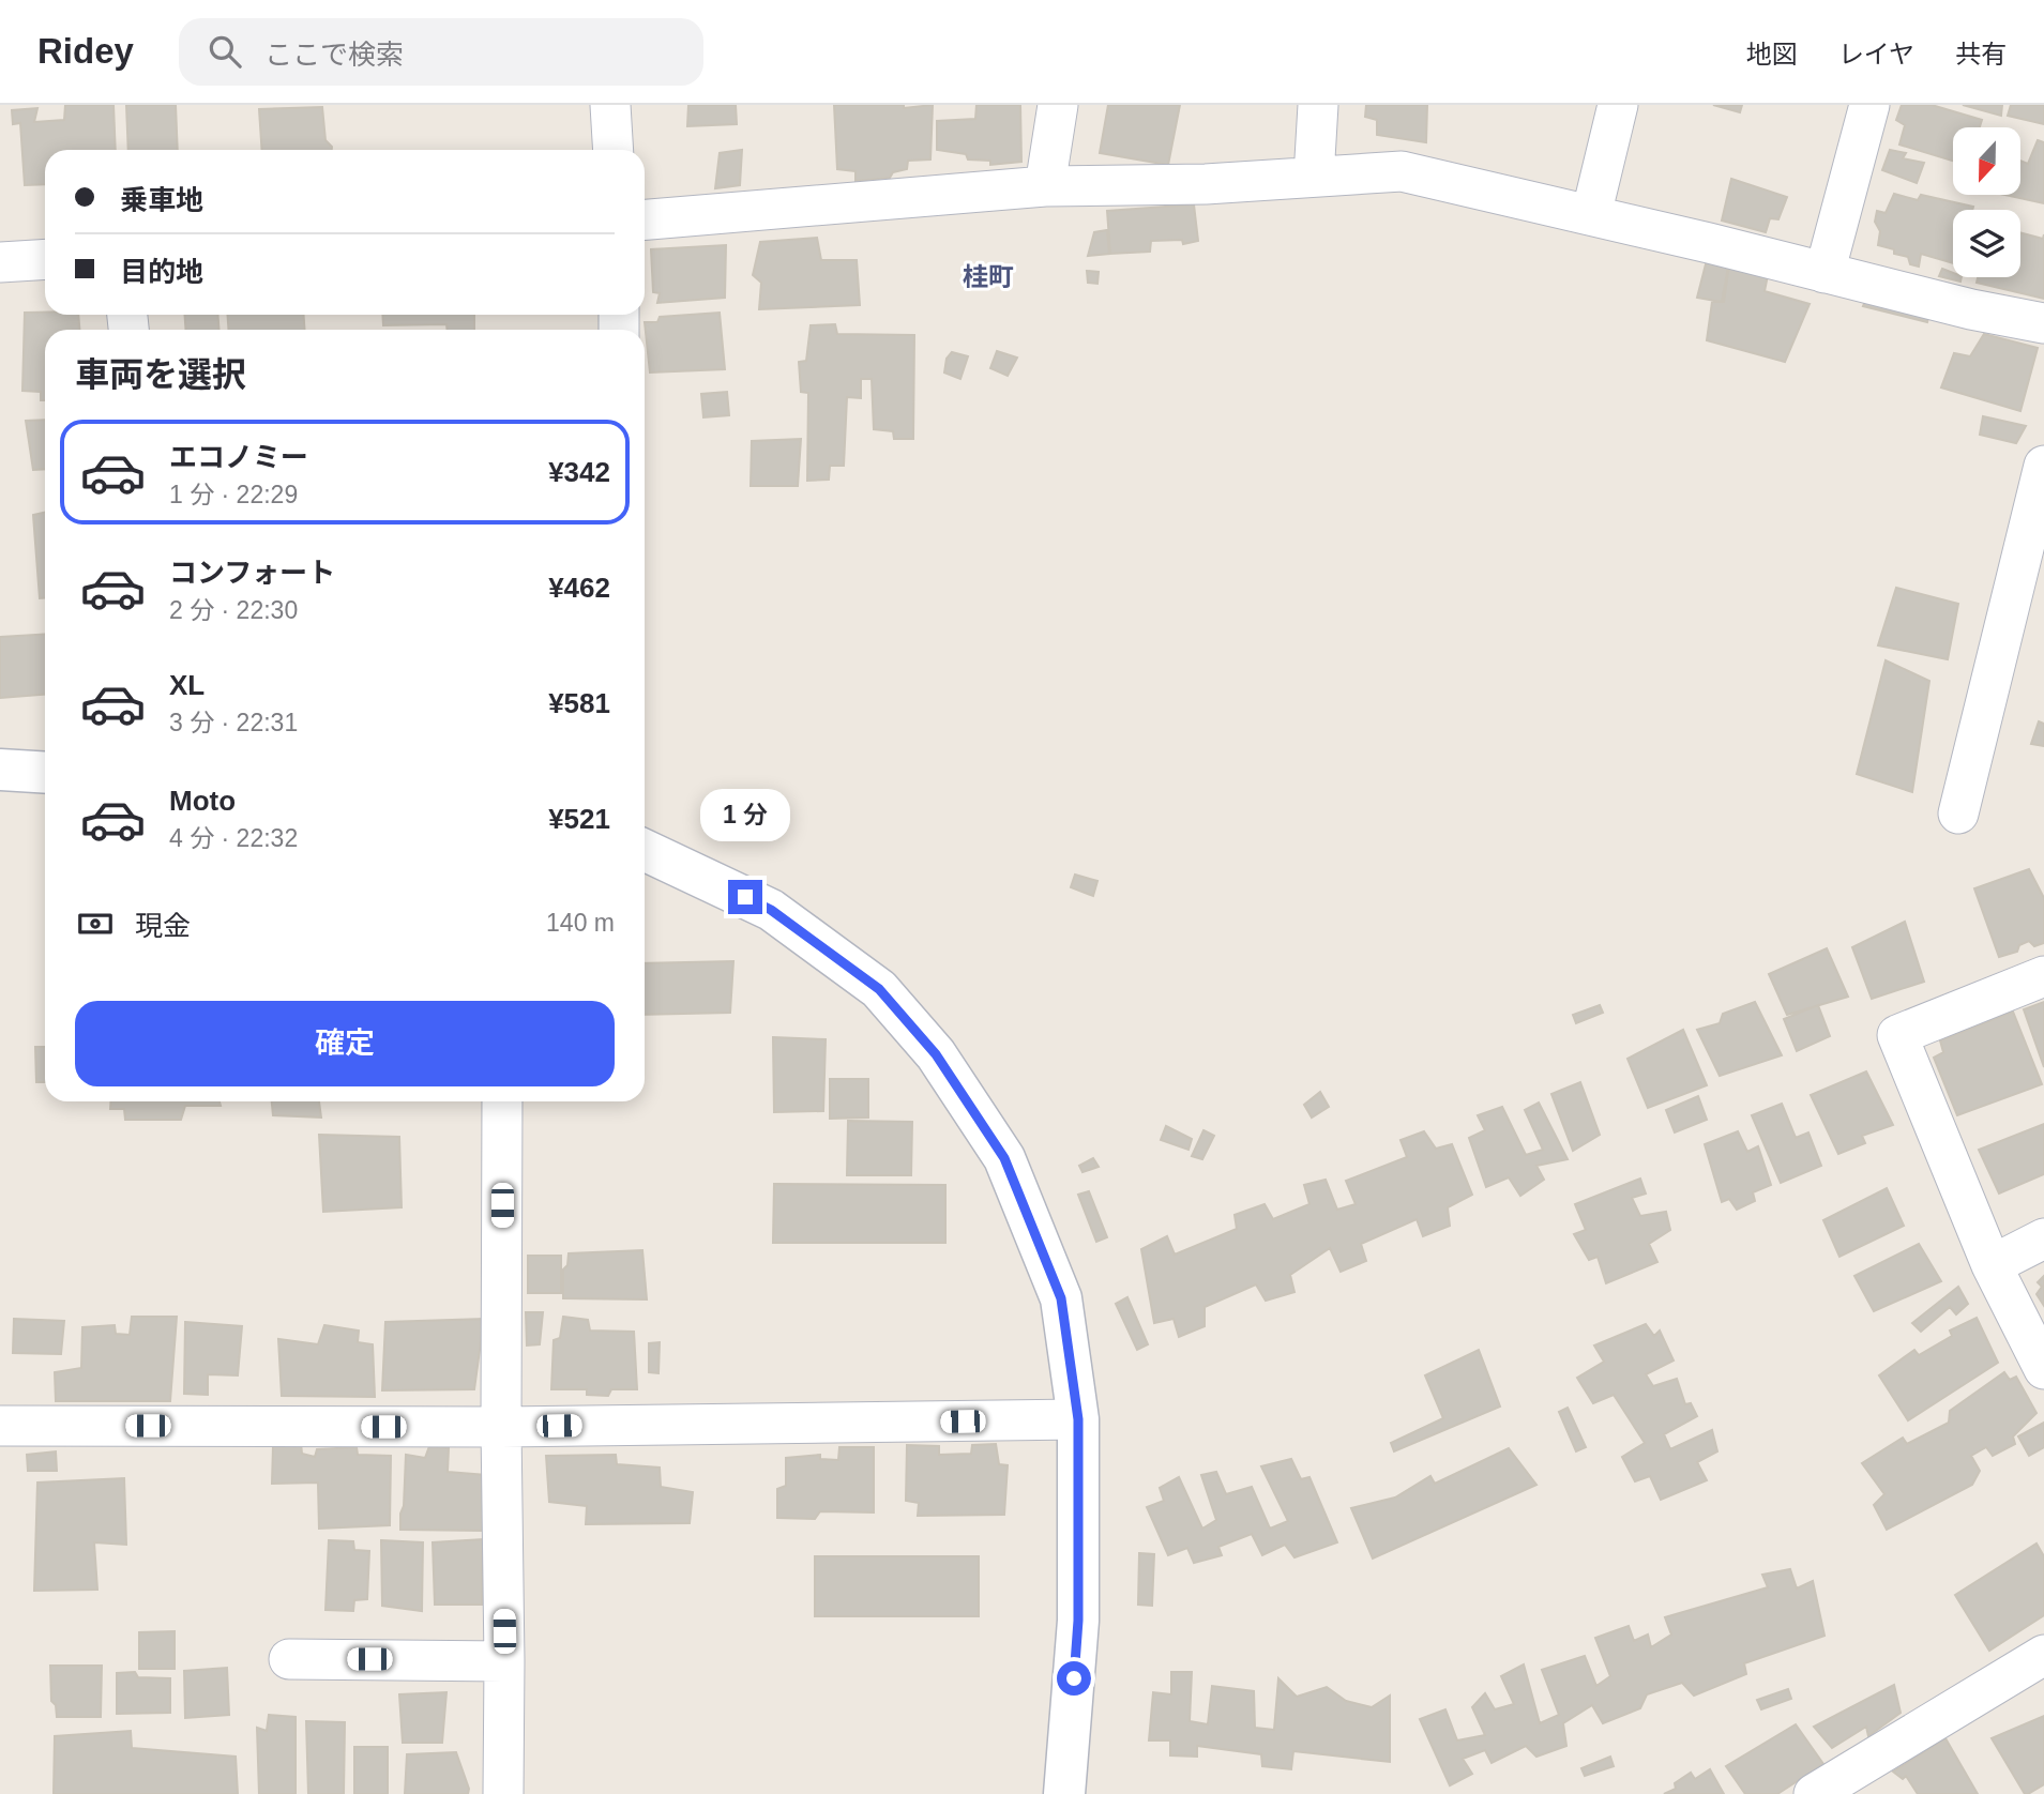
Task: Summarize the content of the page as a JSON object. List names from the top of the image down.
{
  "districts": ["桂町"],
  "north": "bottom",
  "page": {
    "header": "Ridey",
    "search": "ここで検索",
    "nav": ["地図", "レイヤ", "共有"],
    "banner": ["乗車地", "目的地"],
    "heading": "車両を選択",
    "list": [
      {
        "name": "エコノミー",
        "note": "1 分 · 22:29",
        "value": "¥342"
      },
      {
        "name": "コンフォート",
        "note": "2 分 · 22:30",
        "value": "¥462"
      },
      {
        "name": "XL",
        "note": "3 分 · 22:31",
        "value": "¥581"
      },
      {
        "name": "Moto",
        "note": "4 分 · 22:32",
        "value": "¥521"
      }
    ],
    "bubble": "1 分",
    "pay": ["現金", "140 m"],
    "buttons": "確定"
  }
}
